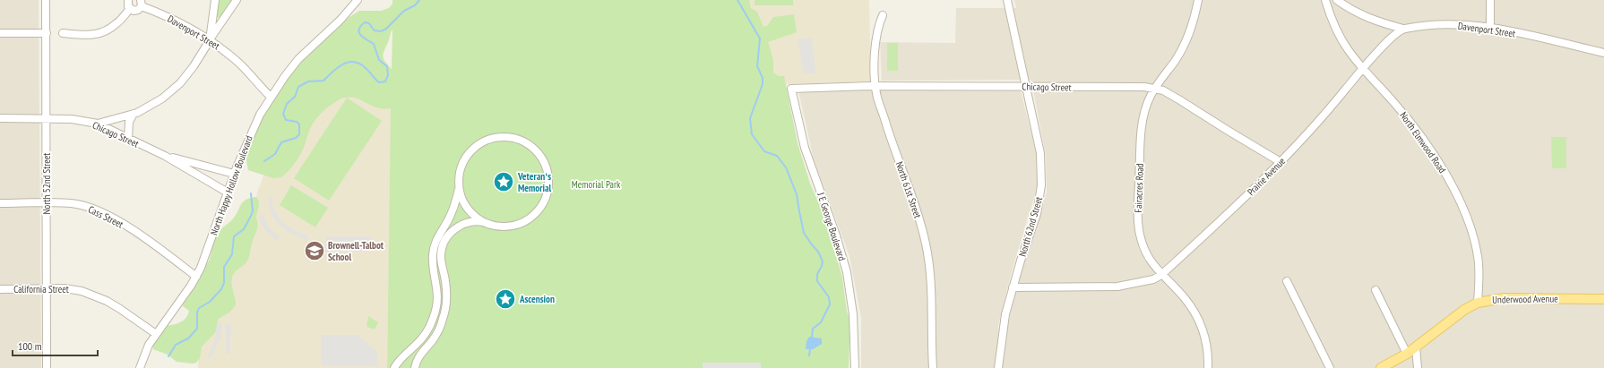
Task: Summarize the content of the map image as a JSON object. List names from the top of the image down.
{
  "streets": {
    "main road": ["Underwood Avenue"],
    "street": [
      "Davenport Street",
      "Chicago Street",
      "North Elmwood Road",
      "Prairie Avenue",
      "North 52nd Street",
      "North Happy Hollow Boulevard",
      "Fairacres Road",
      "North 61st Street",
      "Cass Street",
      "J E George Boulevard",
      "North 62nd Street",
      "California Street"
    ]
  },
  "crossings": [
    ["Davenport Street", "North Happy Hollow Boulevard"],
    ["Chicago Street", "Prairie Avenue"],
    ["Chicago Street", "North 52nd Street"],
    ["Chicago Street", "North Happy Hollow Boulevard"],
    ["Chicago Street", "Fairacres Road"],
    ["Chicago Street", "North 61st Street"],
    ["Chicago Street", "J E George Boulevard"],
    ["Chicago Street", "North 62nd Street"],
    ["North Elmwood Road", "Prairie Avenue"],
    ["North Elmwood Road", "Underwood Avenue"],
    ["Prairie Avenue", "Fairacres Road"],
    ["North 52nd Street", "Cass Street"],
    ["North 52nd Street", "California Street"],
    ["North Happy Hollow Boulevard", "Cass Street"],
    ["North Happy Hollow Boulevard", "California Street"]
  ],
  "parks": ["Memorial Park"],
  "places": {
    "place": ["Veteranʻs Memorial", "Ascension"],
    "school or university": ["Brownell-Talbot School"]
  },
  "scale_bar": "100 m"
}
